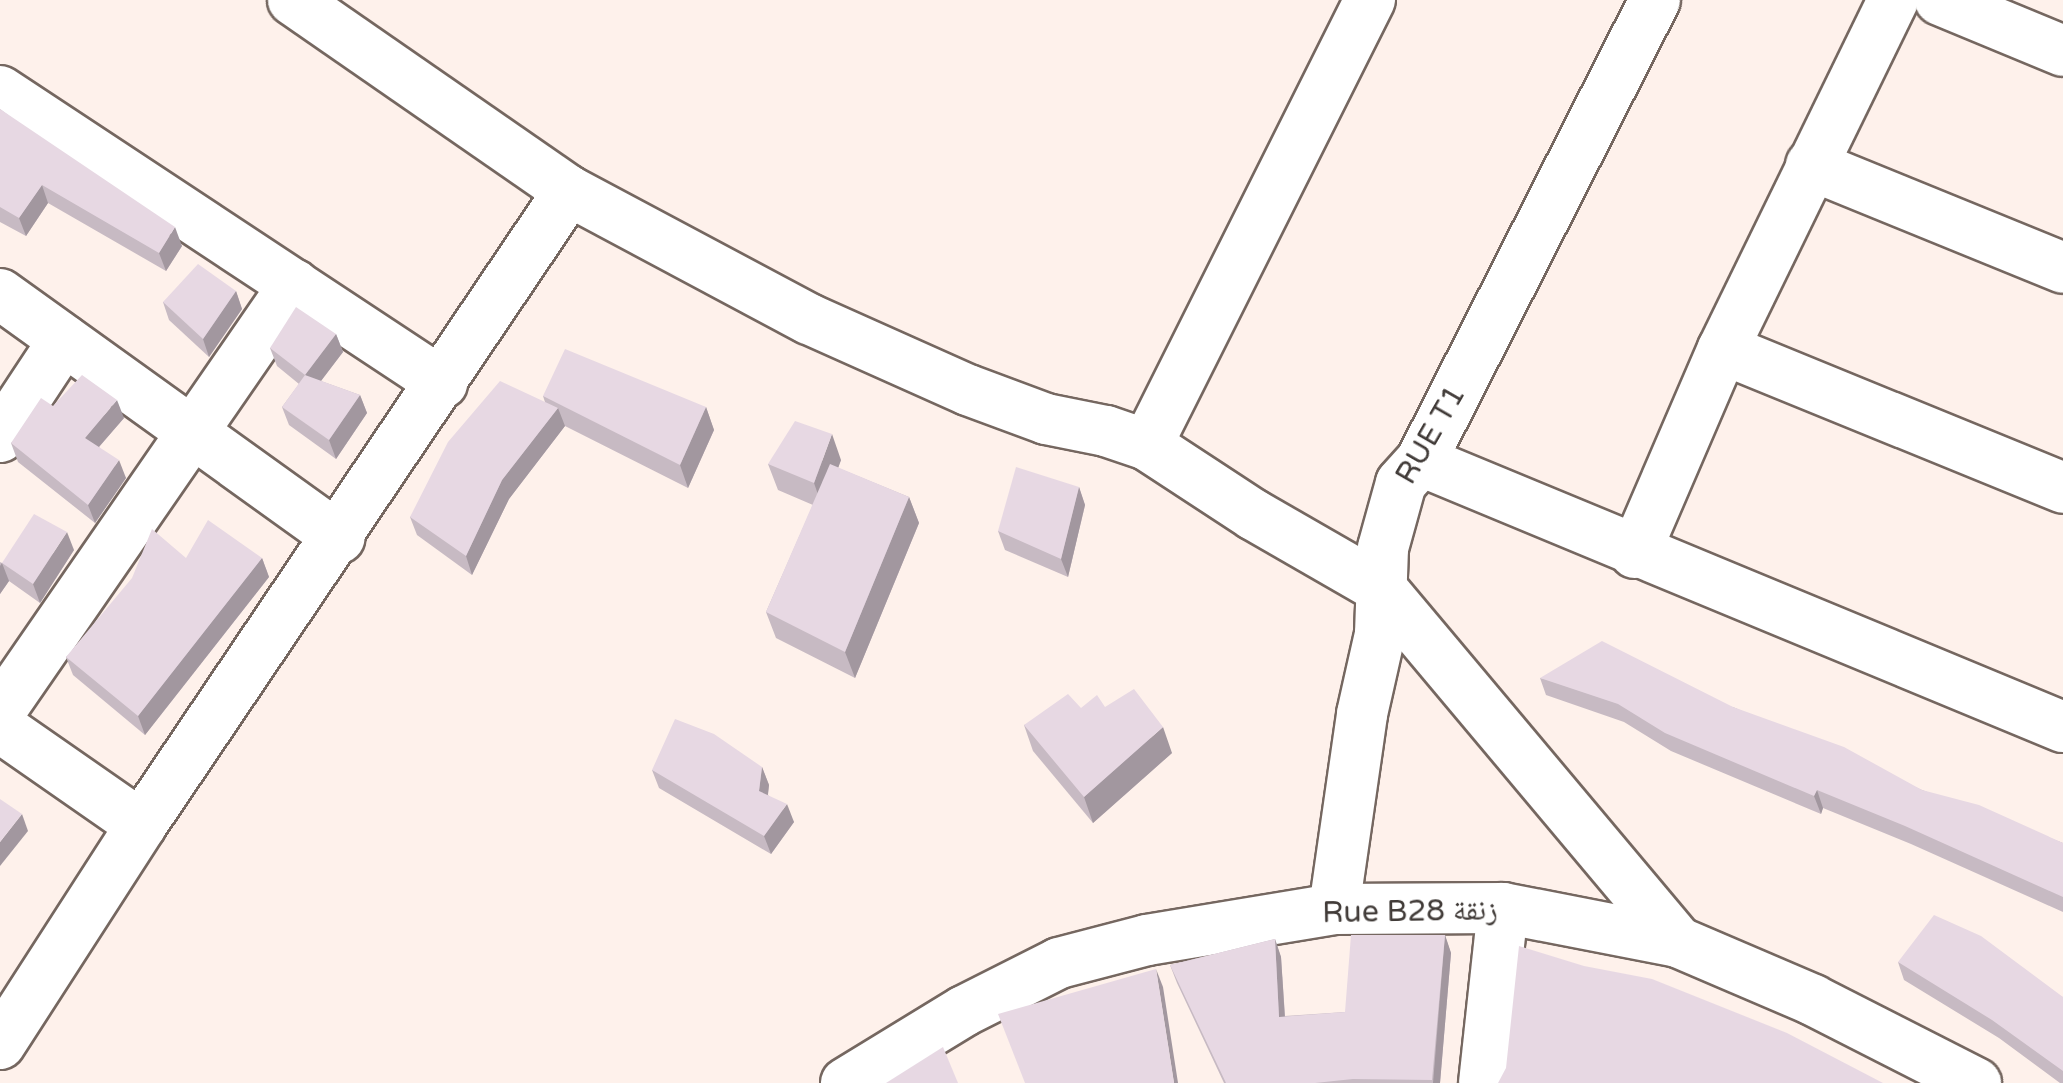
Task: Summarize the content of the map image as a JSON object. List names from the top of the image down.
{
  "streets": {
    "street": ["RUE T1", "Rue B28 زنقة"]
  },
  "crossings": [
    ["RUE T1", "Rue B28 زنقة"]
  ]
}
